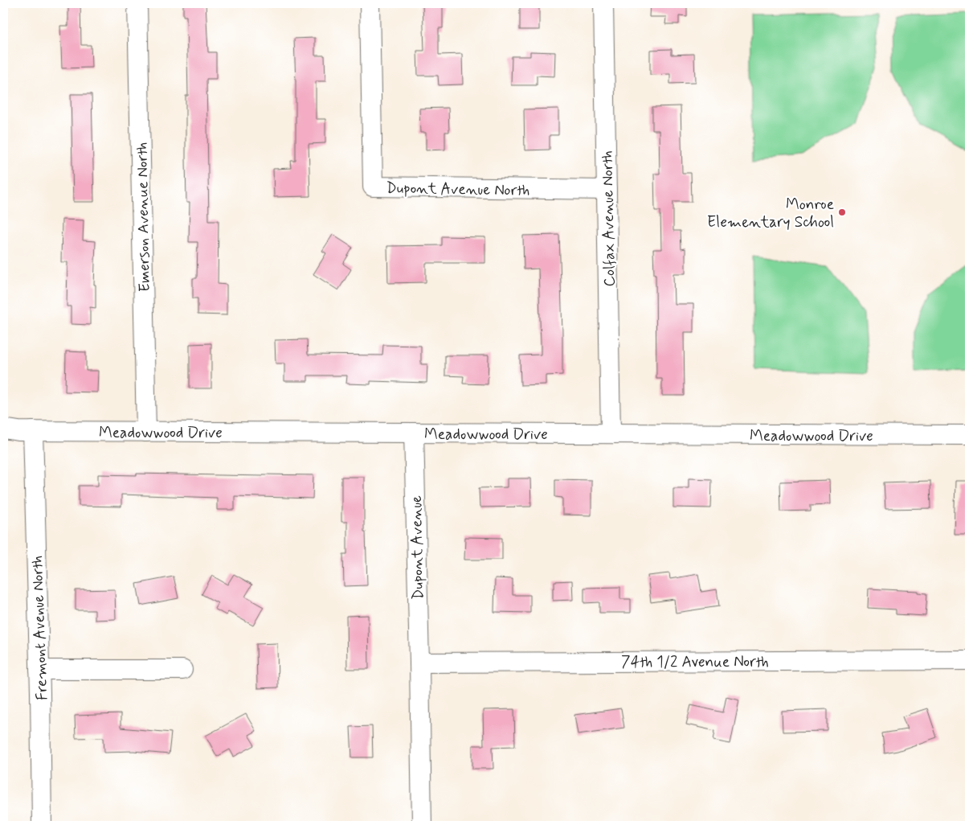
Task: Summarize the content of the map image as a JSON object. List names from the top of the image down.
{
  "streets": {
    "street": [
      "Dupont Avenue North",
      "Emerson Avenue North",
      "Colfax Avenue North",
      "Meadowwood Drive",
      "Dupont Avenue",
      "Fremont Avenue North",
      "74th 1/2 Avenue North"
    ]
  },
  "crossings": [
    ["Dupont Avenue North", "Colfax Avenue North"],
    ["Emerson Avenue North", "Meadowwood Drive"],
    ["Colfax Avenue North", "Meadowwood Drive"],
    ["Meadowwood Drive", "Dupont Avenue"],
    ["Meadowwood Drive", "Fremont Avenue North"],
    ["Dupont Avenue", "74th 1/2 Avenue North"]
  ],
  "places": ["Monroe Elementary School"]
}
